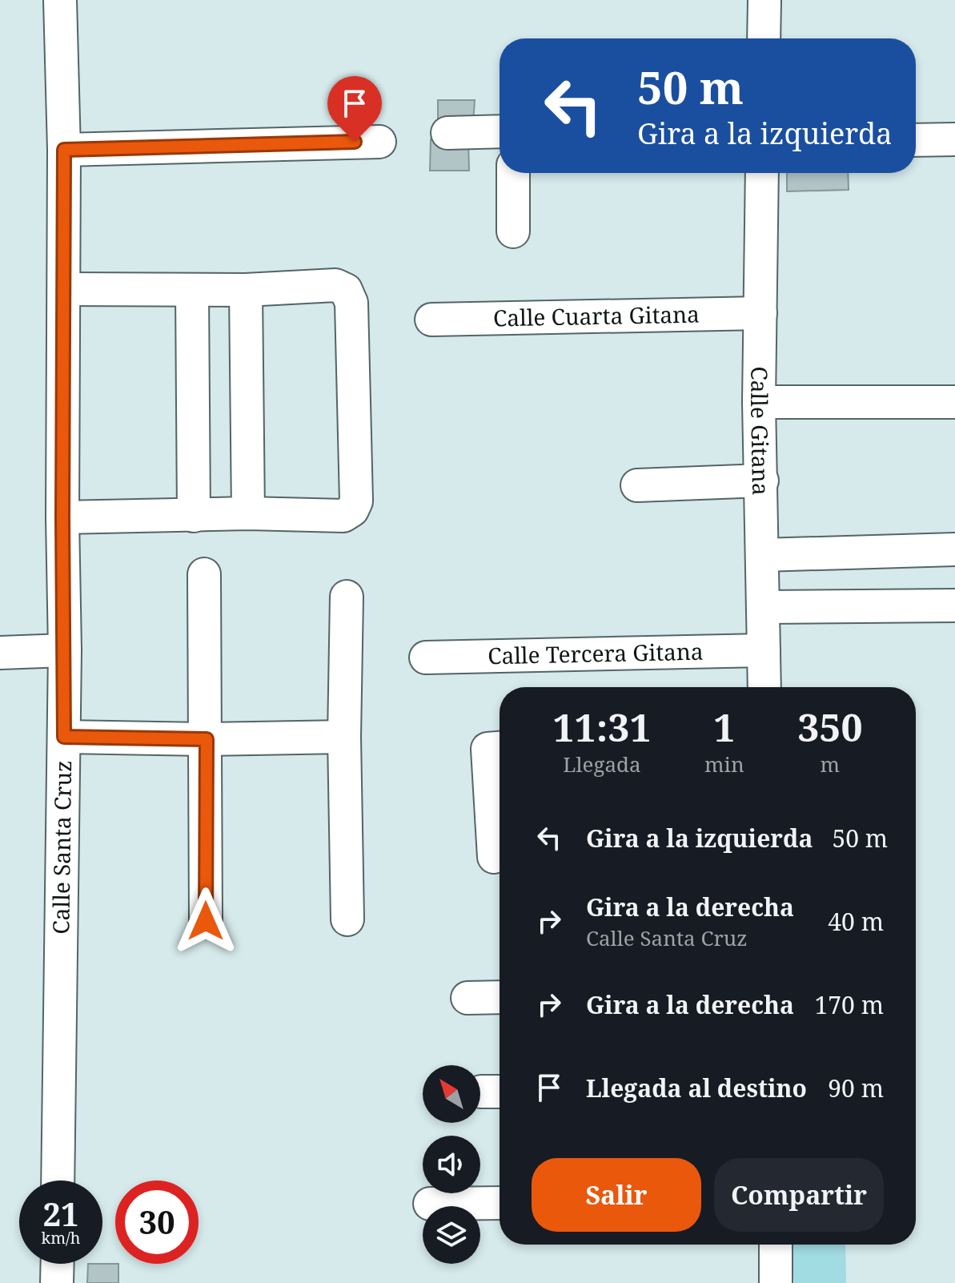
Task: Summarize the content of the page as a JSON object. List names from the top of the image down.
{
  "streets": {
    "street": [
      "Calle Cuarta Gitana",
      "Calle Gitana",
      "Calle Tercera Gitana",
      "Calle Santa Cruz"
    ]
  },
  "crossings": [
    ["Calle Cuarta Gitana", "Calle Gitana"],
    ["Calle Gitana", "Calle Tercera Gitana"]
  ],
  "north": "top left",
  "page": {
    "turn": ["50 m", "Gira a la izquierda"],
    "eta": [
      "11:31",
      "Llegada",
      "1",
      "min",
      "350",
      "m"
    ],
    "list": [
      {
        "name": "Gira a la izquierda",
        "value": "50 m"
      },
      {
        "name": "Gira a la derecha",
        "note": "Calle Santa Cruz",
        "value": "40 m"
      },
      {
        "name": "Gira a la derecha",
        "value": "170 m"
      },
      {
        "name": "Llegada al destino",
        "value": "90 m"
      }
    ],
    "buttons": ["Salir", "Compartir"],
    "speed": "21 km/h",
    "limit": "30"
  }
}
